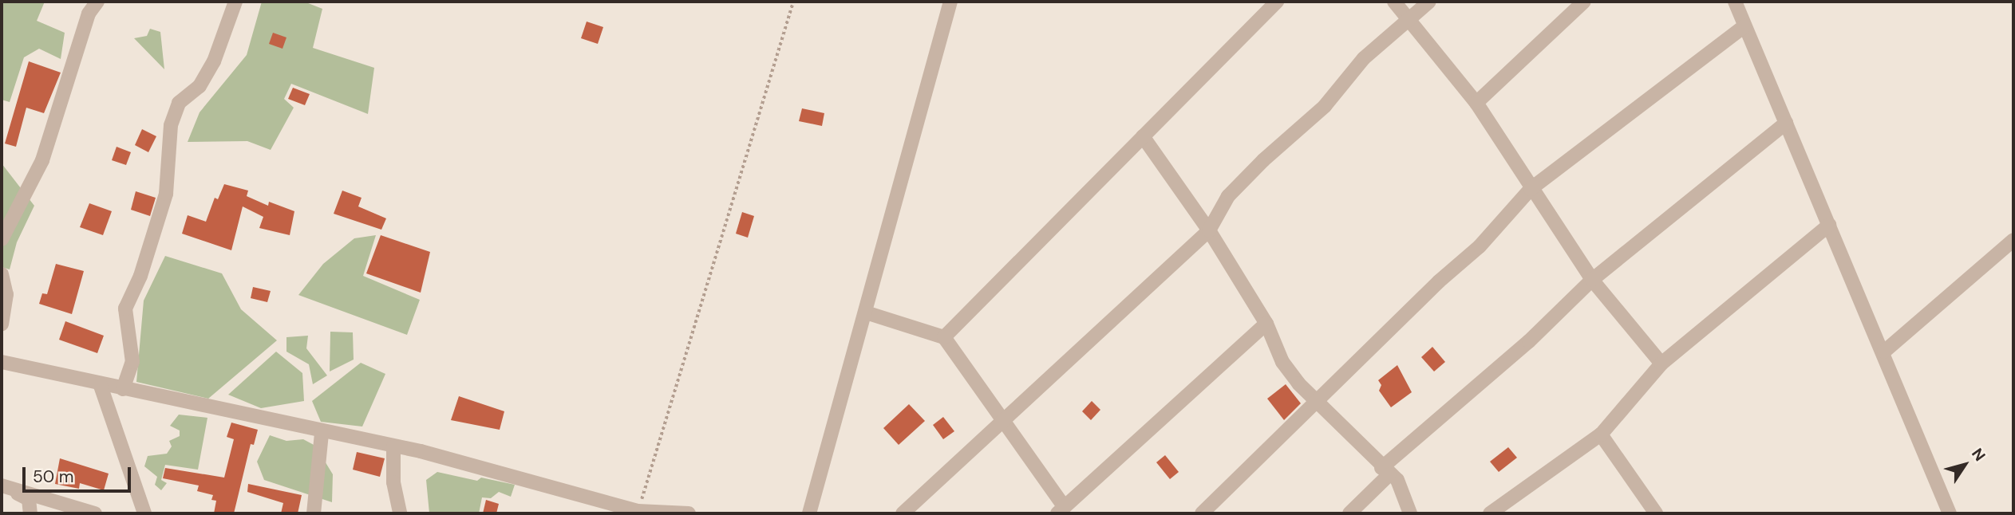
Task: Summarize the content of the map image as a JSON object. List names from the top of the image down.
{
  "scale_bar": "50 m",
  "north": "top right"
}
